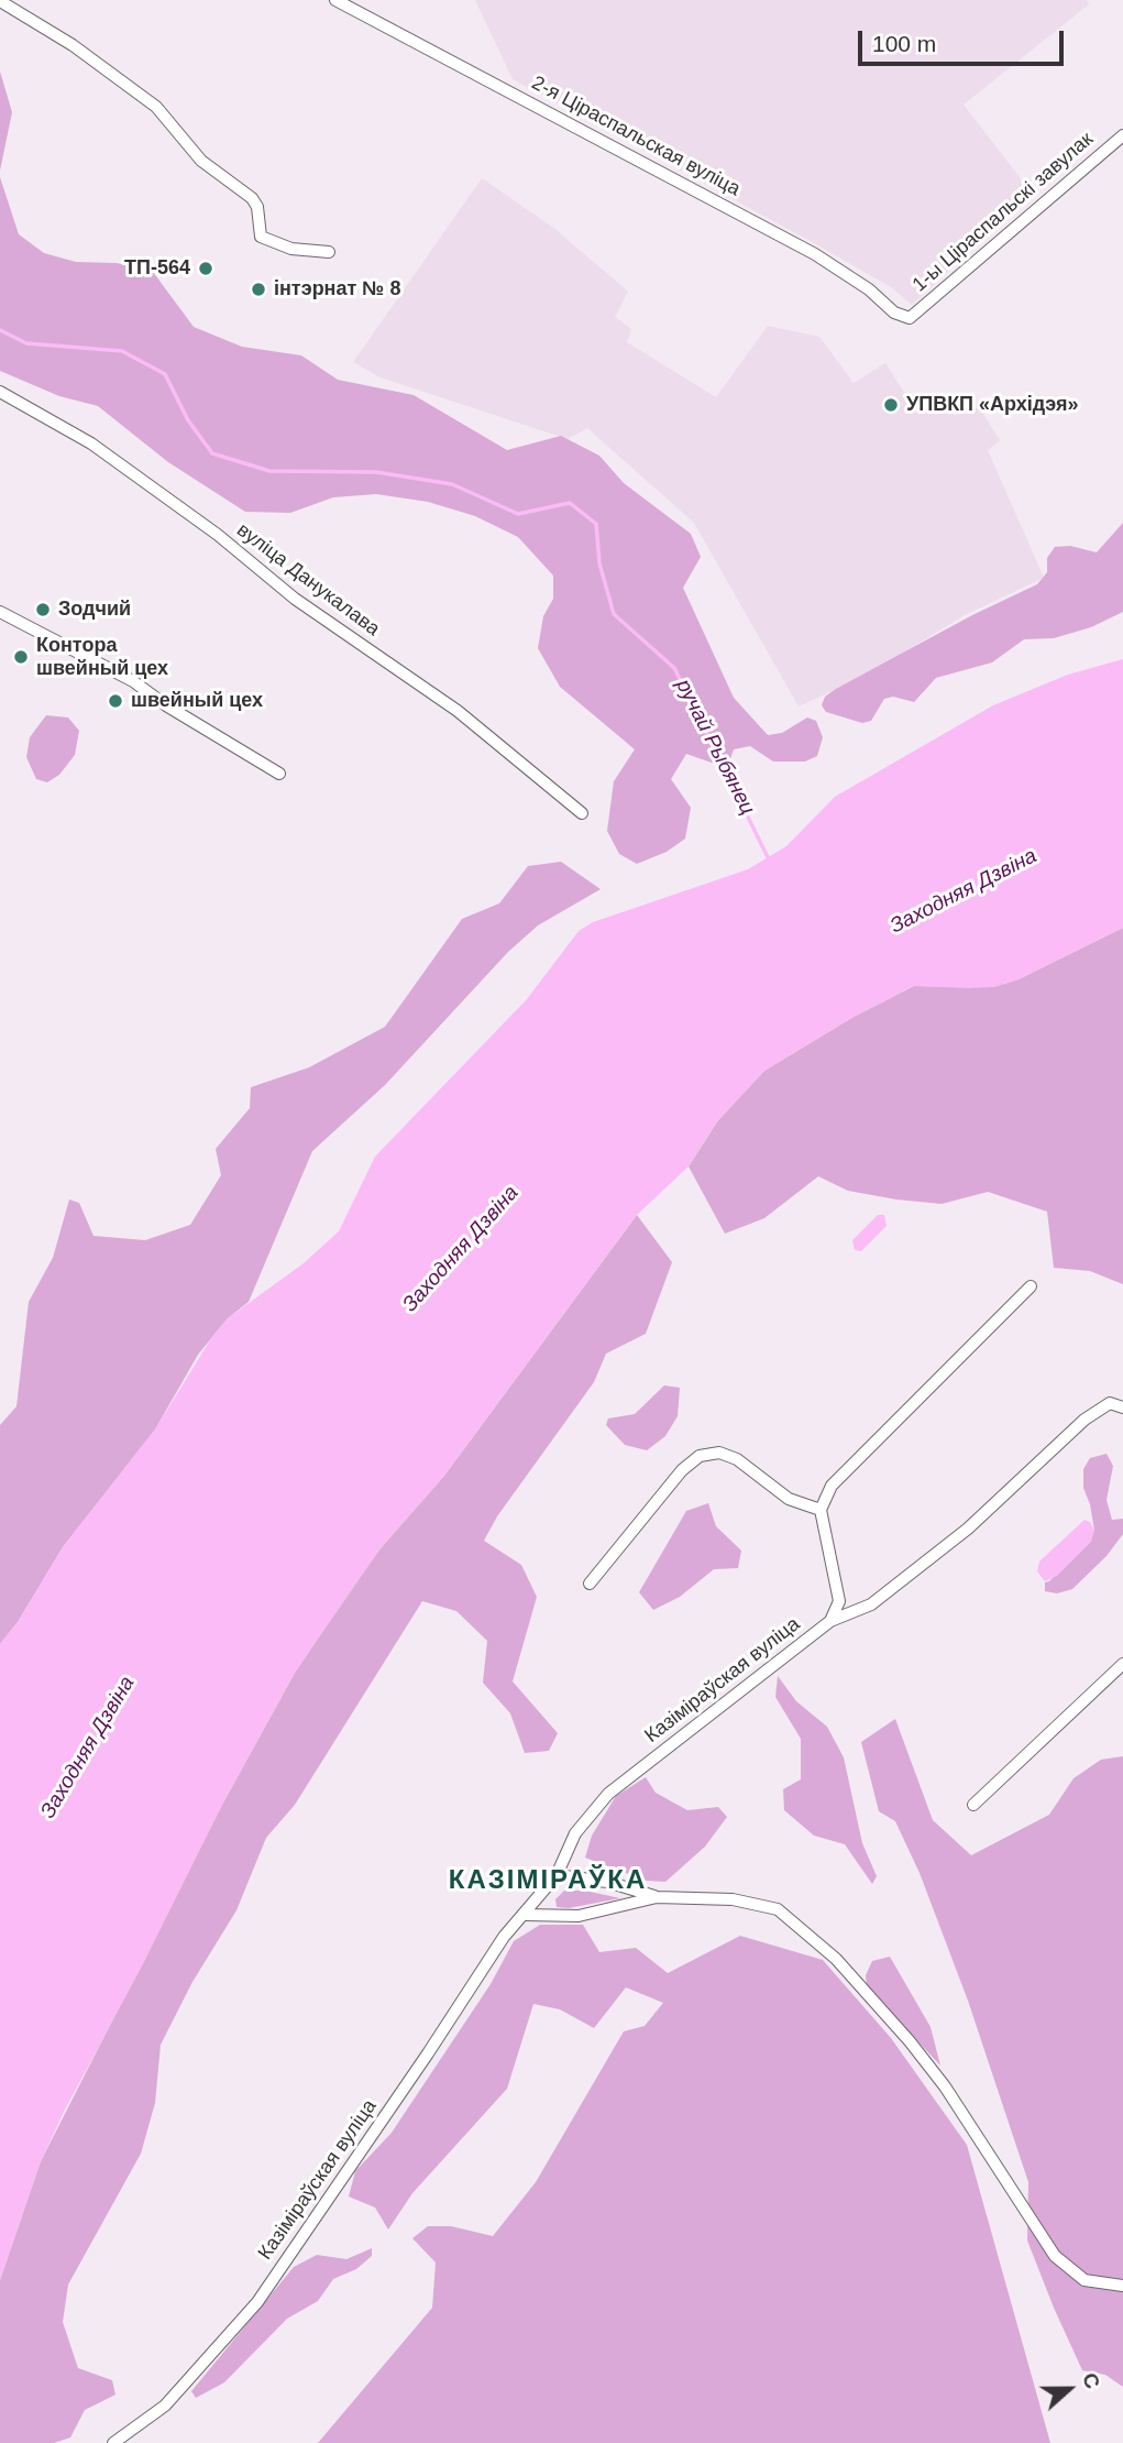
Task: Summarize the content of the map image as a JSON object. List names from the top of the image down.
{
  "streets": {
    "street": [
      "2-я Ціраспальская вуліца",
      "1-ы Ціраспальскі завулак",
      "вуліца Данукалава",
      "Казіміраўская вуліца"
    ]
  },
  "crossings": [
    ["2-я Ціраспальская вуліца", "1-ы Ціраспальскі завулак"]
  ],
  "districts": ["КАЗІМІРАЎКА"],
  "water": ["ручай Рыбянец", "Заходняя Дзвіна"],
  "places": [
    "ТП-564",
    "інтэрнат № 8",
    "УПВКП «Архідэя»",
    "Зодчий",
    "Контора швейный цех",
    "швейный цех"
  ],
  "scale_bar": "100 m",
  "north": "right"
}
